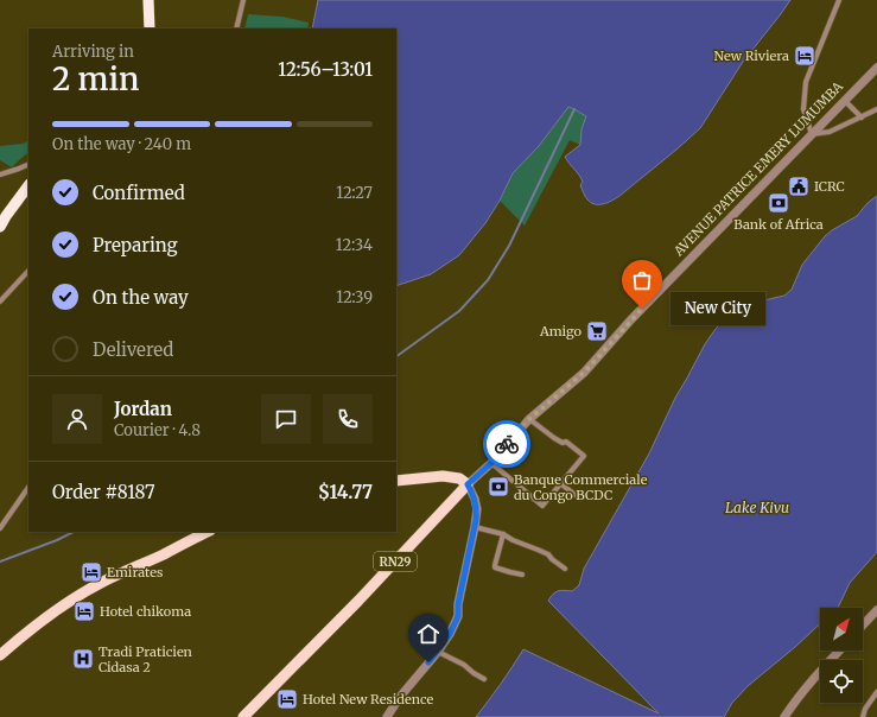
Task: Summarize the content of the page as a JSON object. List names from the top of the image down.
{
  "streets": {
    "main road": ["AVENUE PATRICE EMERY LUMUMBA", "RN29"]
  },
  "water": ["Lake Kivu"],
  "places": {
    "hotel": [
      "New Riviera",
      "Emirates",
      "Hotel chikoma",
      "Hotel New Residence"
    ],
    "public building": ["ICRC"],
    "bank": ["Bank of Africa", "Banque Commerciale du Congo BCDC"],
    "other": ["New City"],
    "supermarket": ["Amigo"],
    "hospital": ["Tradi Praticien Cidasa 2"]
  },
  "north": "top right",
  "page": {
    "heading": ["2 min", "Arriving in", "12:56–13:01"],
    "panel": [
      "Jordan",
      "Courier · 4.8",
      "Order #8187",
      "$14.77"
    ],
    "bar": "On the way · 240 m",
    "list": [
      ["Confirmed", "12:27"],
      ["Preparing", "12:34"],
      ["On the way", "12:39"],
      "Delivered"
    ],
    "bubble": "New City"
  }
}
